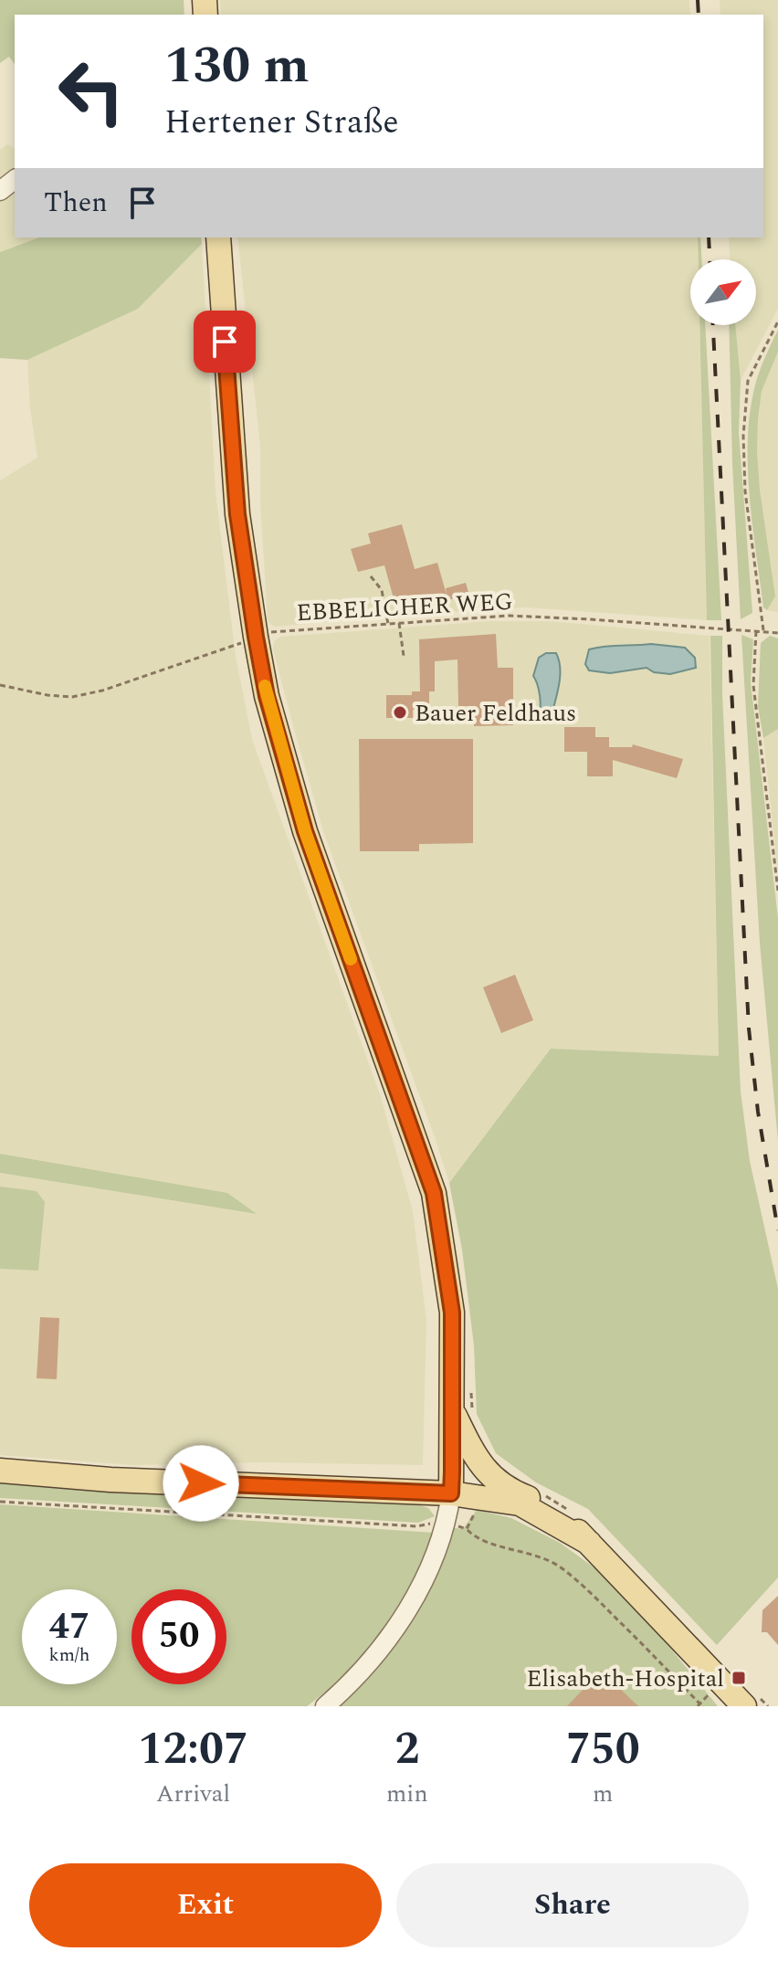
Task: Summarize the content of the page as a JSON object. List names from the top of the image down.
{
  "streets": {
    "path": ["EBBELICHER WEG"]
  },
  "places": {
    "other": ["Bauer Feldhaus"],
    "transit": ["Elisabeth-Hospital"]
  },
  "north": "top right",
  "page": {
    "turn": ["130 m", "Hertener Straße"],
    "then": "Then",
    "speed": "47 km/h",
    "limit": "50",
    "eta": [
      "12:07",
      "Arrival",
      "2",
      "min",
      "750",
      "m"
    ],
    "buttons": ["Exit", "Share"]
  }
}
